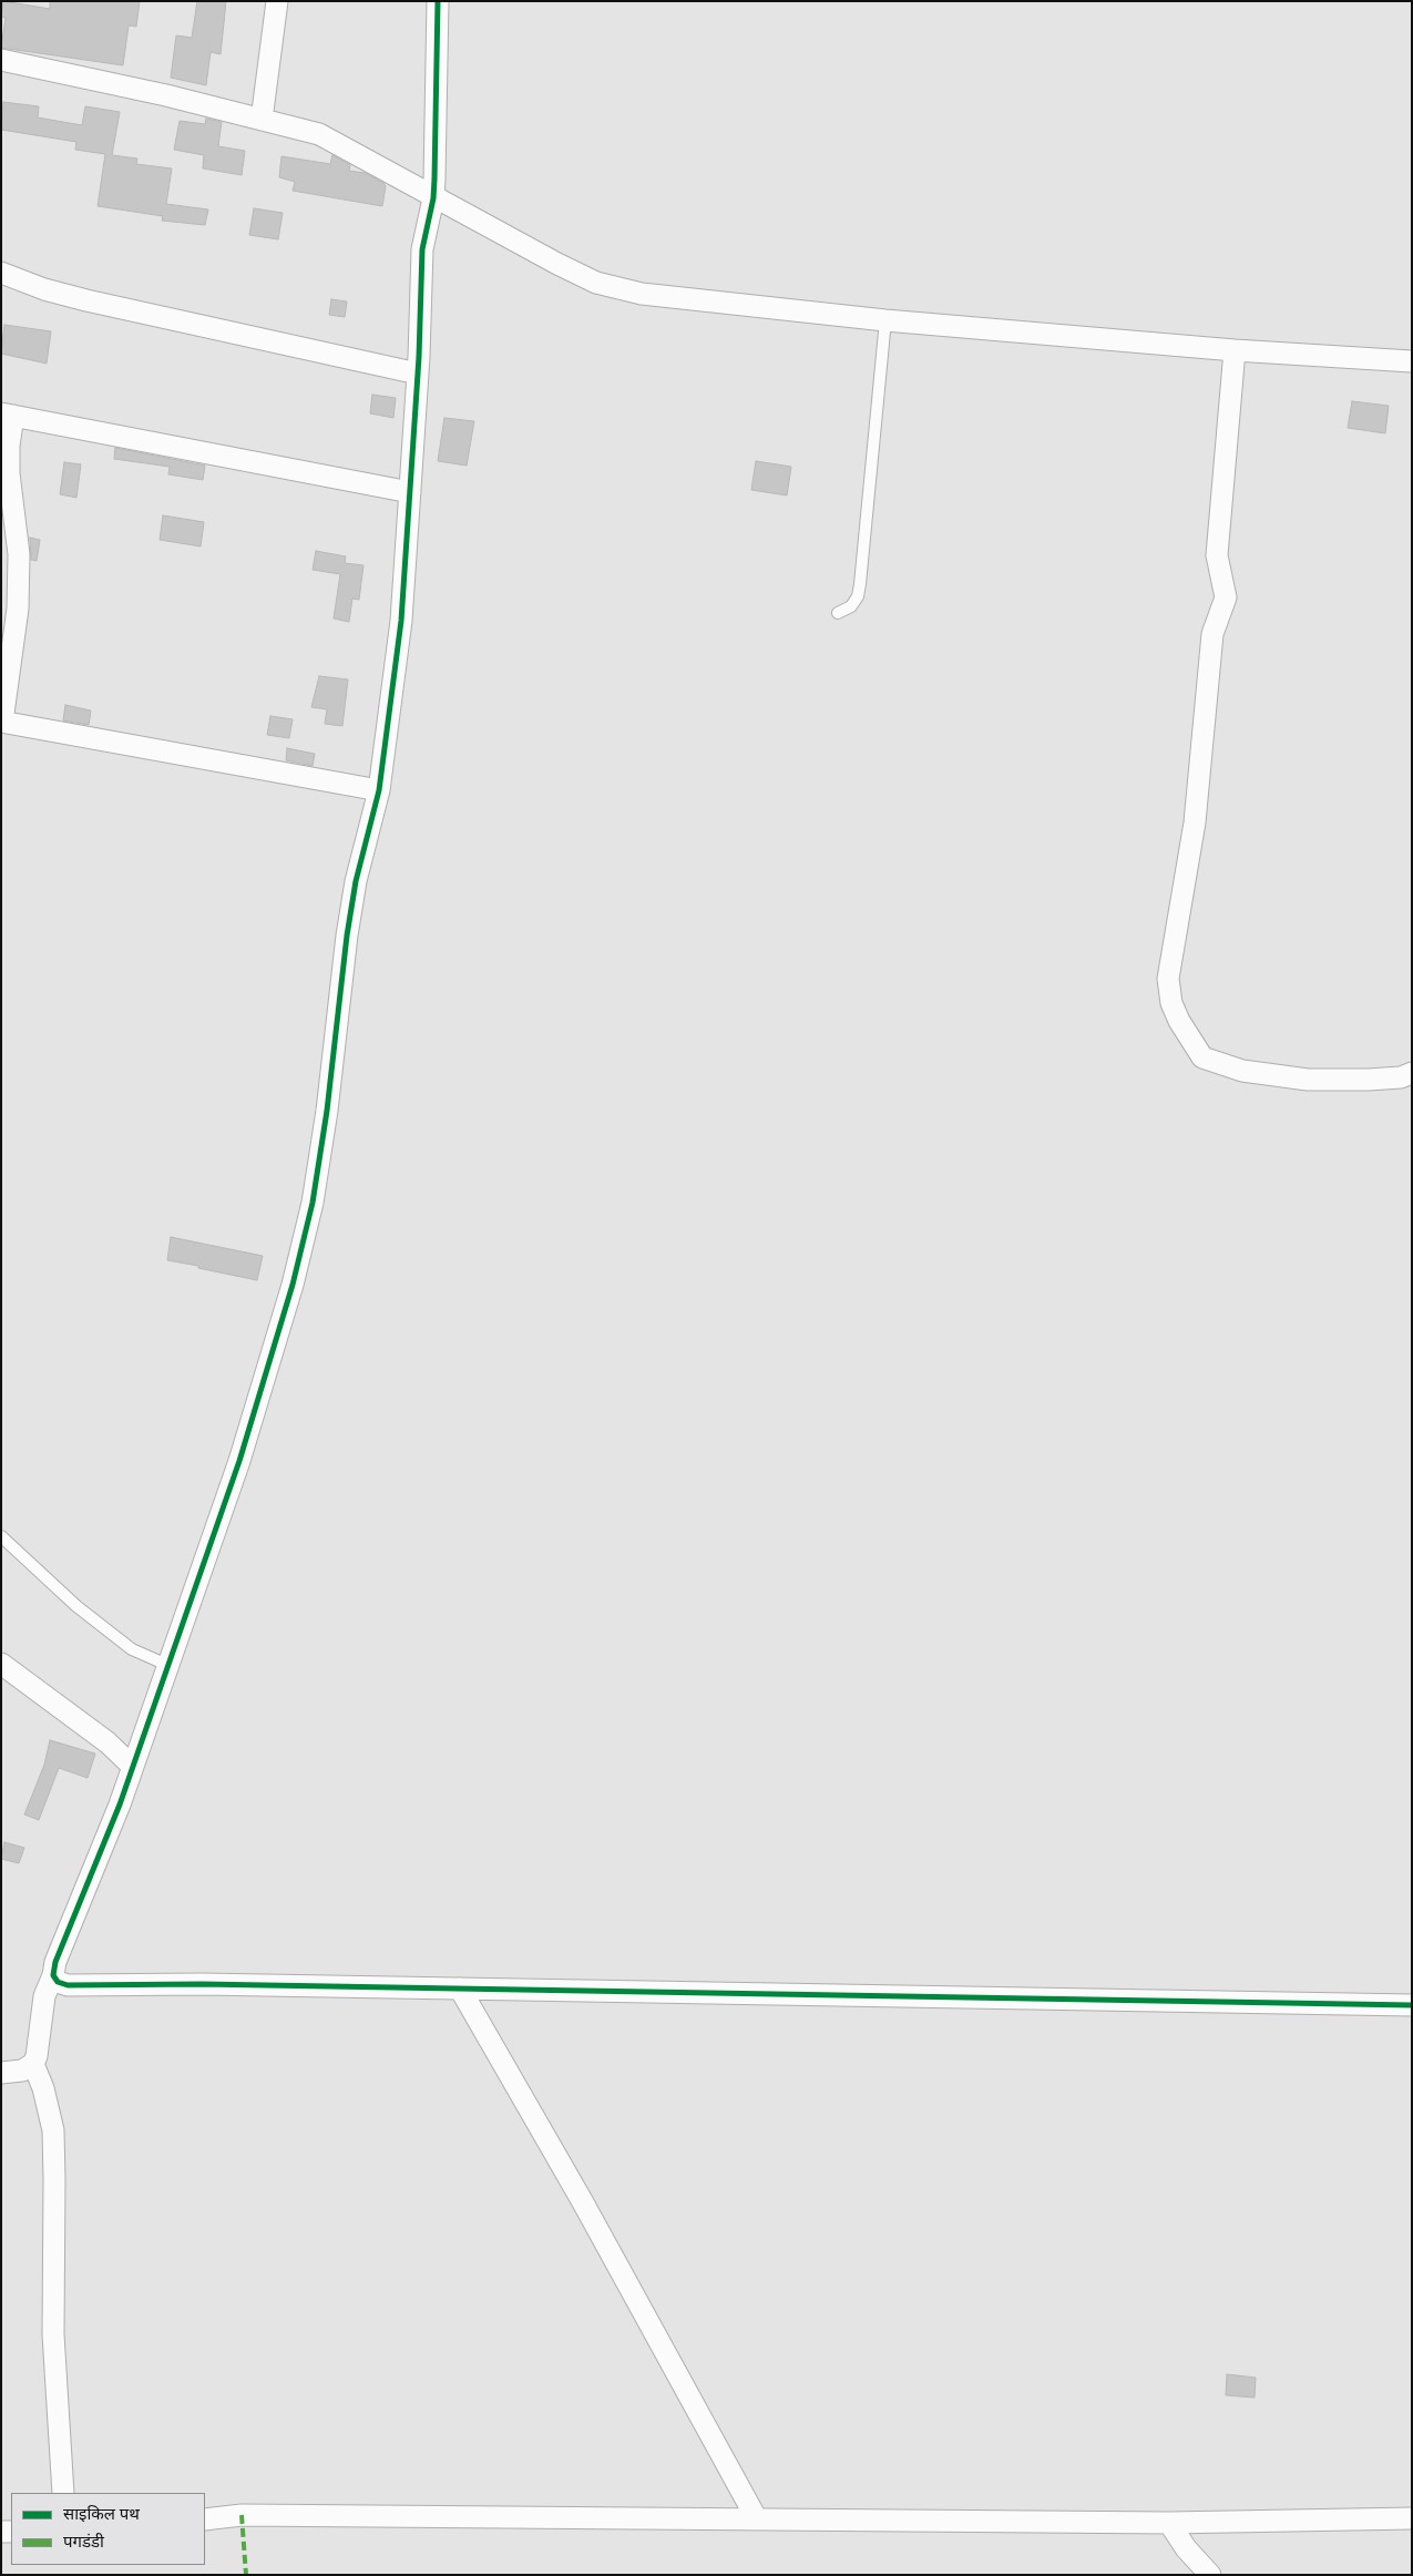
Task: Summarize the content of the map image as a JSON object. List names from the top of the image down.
{
  "legend": ["साइकिल पथ", "पगडंडी"]
}
